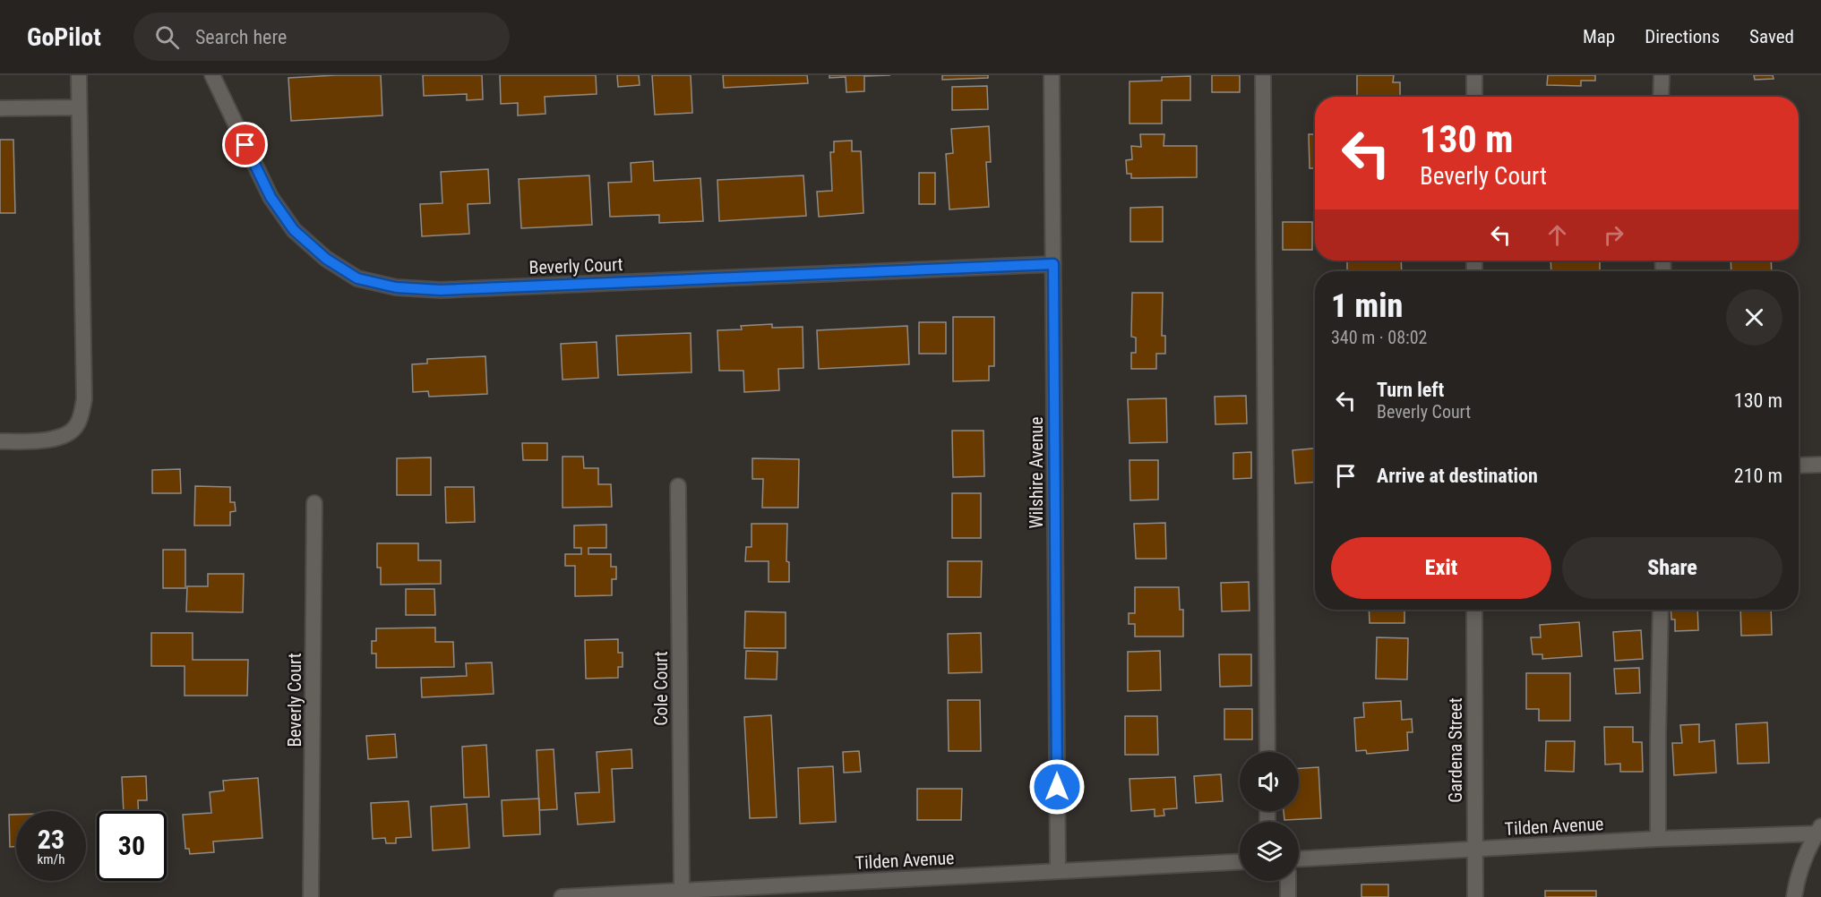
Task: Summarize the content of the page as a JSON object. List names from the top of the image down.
{
  "streets": {
    "street": [
      "Beverly Court",
      "Wilshire Avenue",
      "Cole Court",
      "Gardena Street",
      "Tilden Avenue"
    ]
  },
  "crossings": [
    ["Beverly Court", "Wilshire Avenue"],
    ["Wilshire Avenue", "Tilden Avenue"],
    ["Cole Court", "Tilden Avenue"],
    ["Gardena Street", "Tilden Avenue"]
  ],
  "page": {
    "header": "GoPilot",
    "search": "Search here",
    "nav": ["Map", "Directions", "Saved"],
    "turn": ["130 m", "Beverly Court"],
    "heading": ["1 min", "340 m · 08:02"],
    "list": [
      {
        "name": "Turn left",
        "note": "Beverly Court",
        "value": "130 m"
      },
      {
        "name": "Arrive at destination",
        "value": "210 m"
      }
    ],
    "buttons": ["Exit", "Share"],
    "speed": "23 km/h",
    "limit": "30"
  }
}
